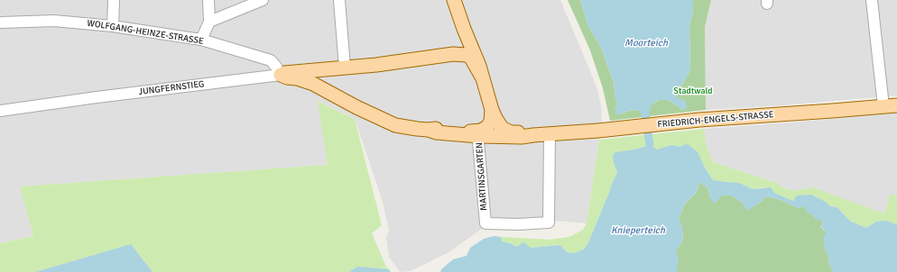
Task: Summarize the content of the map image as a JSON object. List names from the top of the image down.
{
  "streets": {
    "main road": ["JUNGFERNSTIEG", "FRIEDRICH-ENGELS-STRASSE"],
    "street": ["WOLFGANG-HEINZE-STRASSE", "MARTINSGARTEN"]
  },
  "crossings": [
    ["WOLFGANG-HEINZE-STRASSE", "JUNGFERNSTIEG"],
    ["FRIEDRICH-ENGELS-STRASSE", "MARTINSGARTEN"]
  ],
  "water": ["Moorteich", "Knieperteich"],
  "parks": ["Stadtwald"]
}
